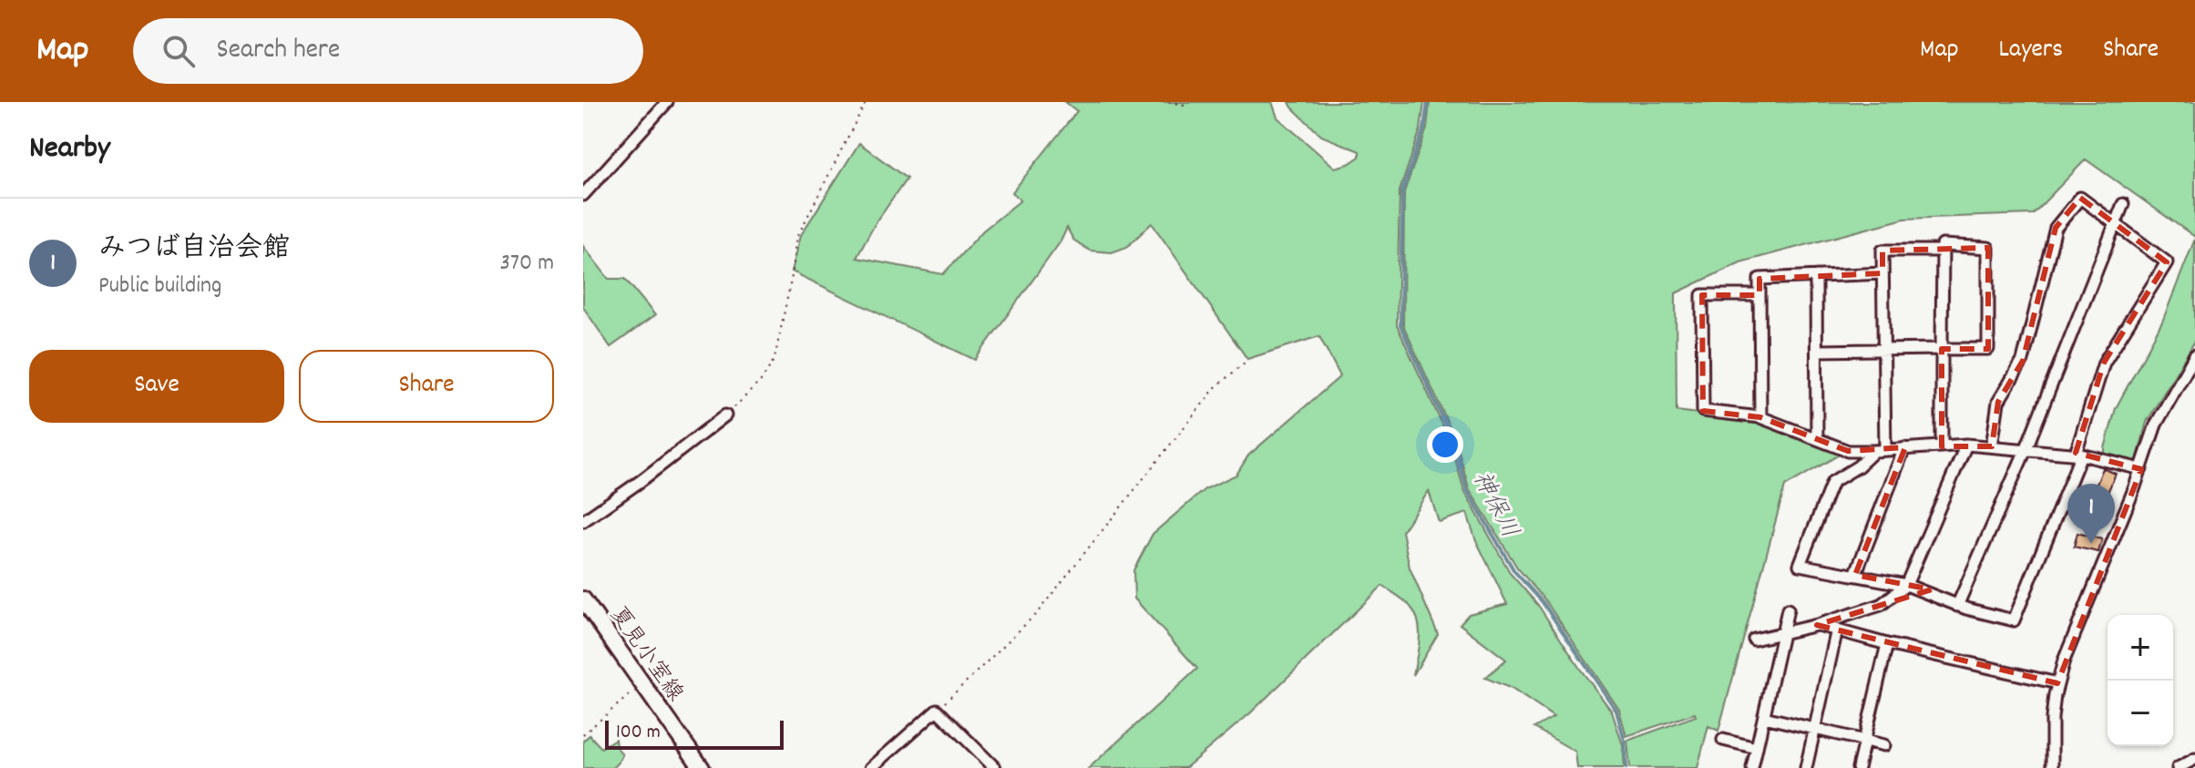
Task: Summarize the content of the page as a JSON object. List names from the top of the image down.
{
  "streets": {
    "main road": ["夏見小室線"]
  },
  "water": ["神保川"],
  "scale_bar": "100 m",
  "page": {
    "header": "Map",
    "search": "Search here",
    "nav": ["Map", "Layers", "Share"],
    "heading": "Nearby",
    "list": [
      {
        "mark": "1",
        "name": "みつば自治会館",
        "note": "Public building",
        "value": "370 m"
      }
    ],
    "buttons": ["Save", "Share"],
    "pins": "1",
    "map_buttons": ["+", "−"],
    "scale": "100 m"
  }
}
